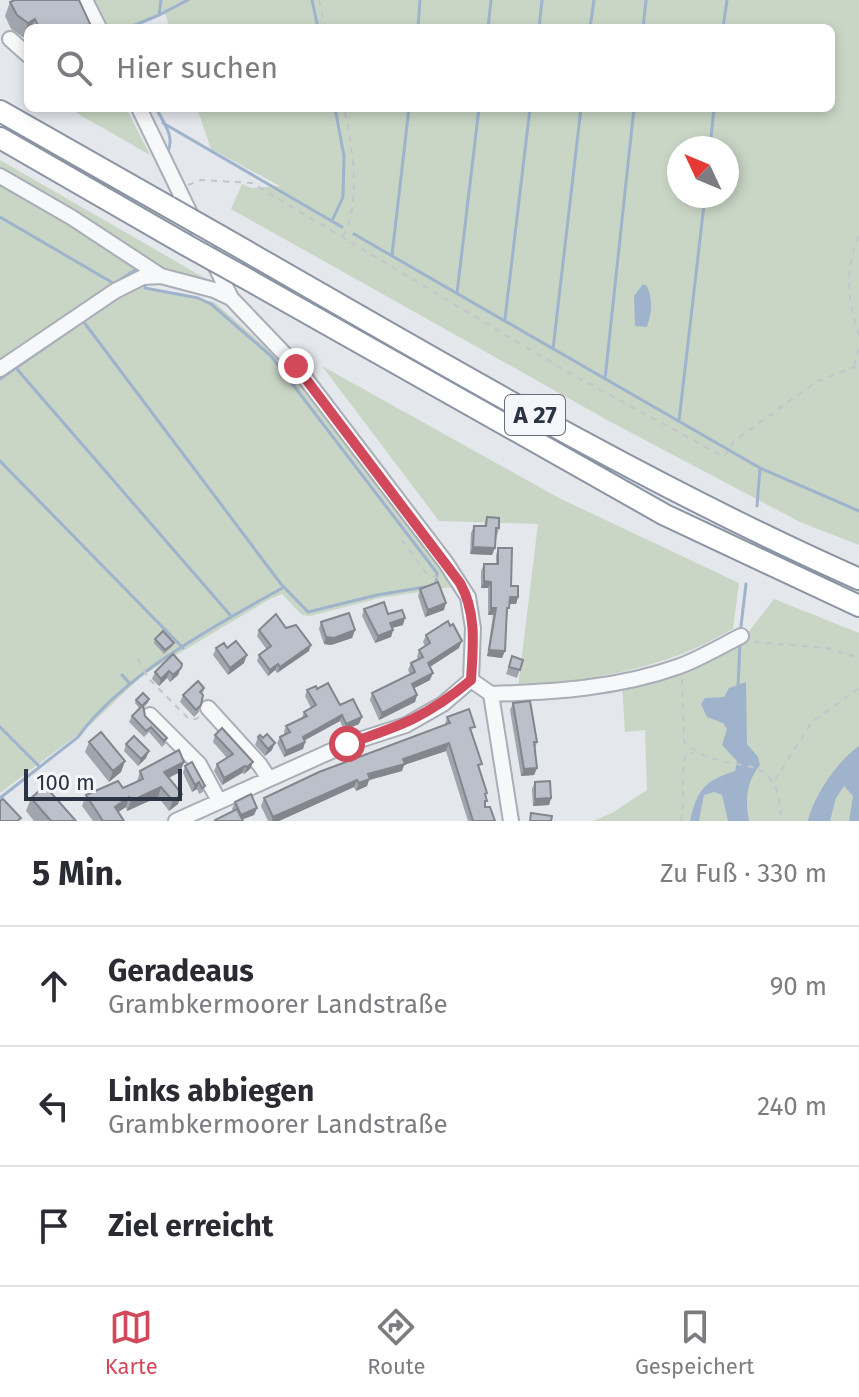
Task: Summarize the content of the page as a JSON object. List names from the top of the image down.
{
  "streets": {
    "highway": ["A 27"]
  },
  "scale_bar": "100 m",
  "north": "top left",
  "page": {
    "search": "Hier suchen",
    "scale": "100 m",
    "heading": ["5 Min.", "Zu Fuß · 330 m"],
    "list": [
      ["Geradeaus", "Grambkermoorer Landstraße", "90 m"],
      ["Links abbiegen", "Grambkermoorer Landstraße", "240 m"],
      "Ziel erreicht"
    ],
    "nav": ["Karte", "Route", "Gespeichert"]
  }
}
